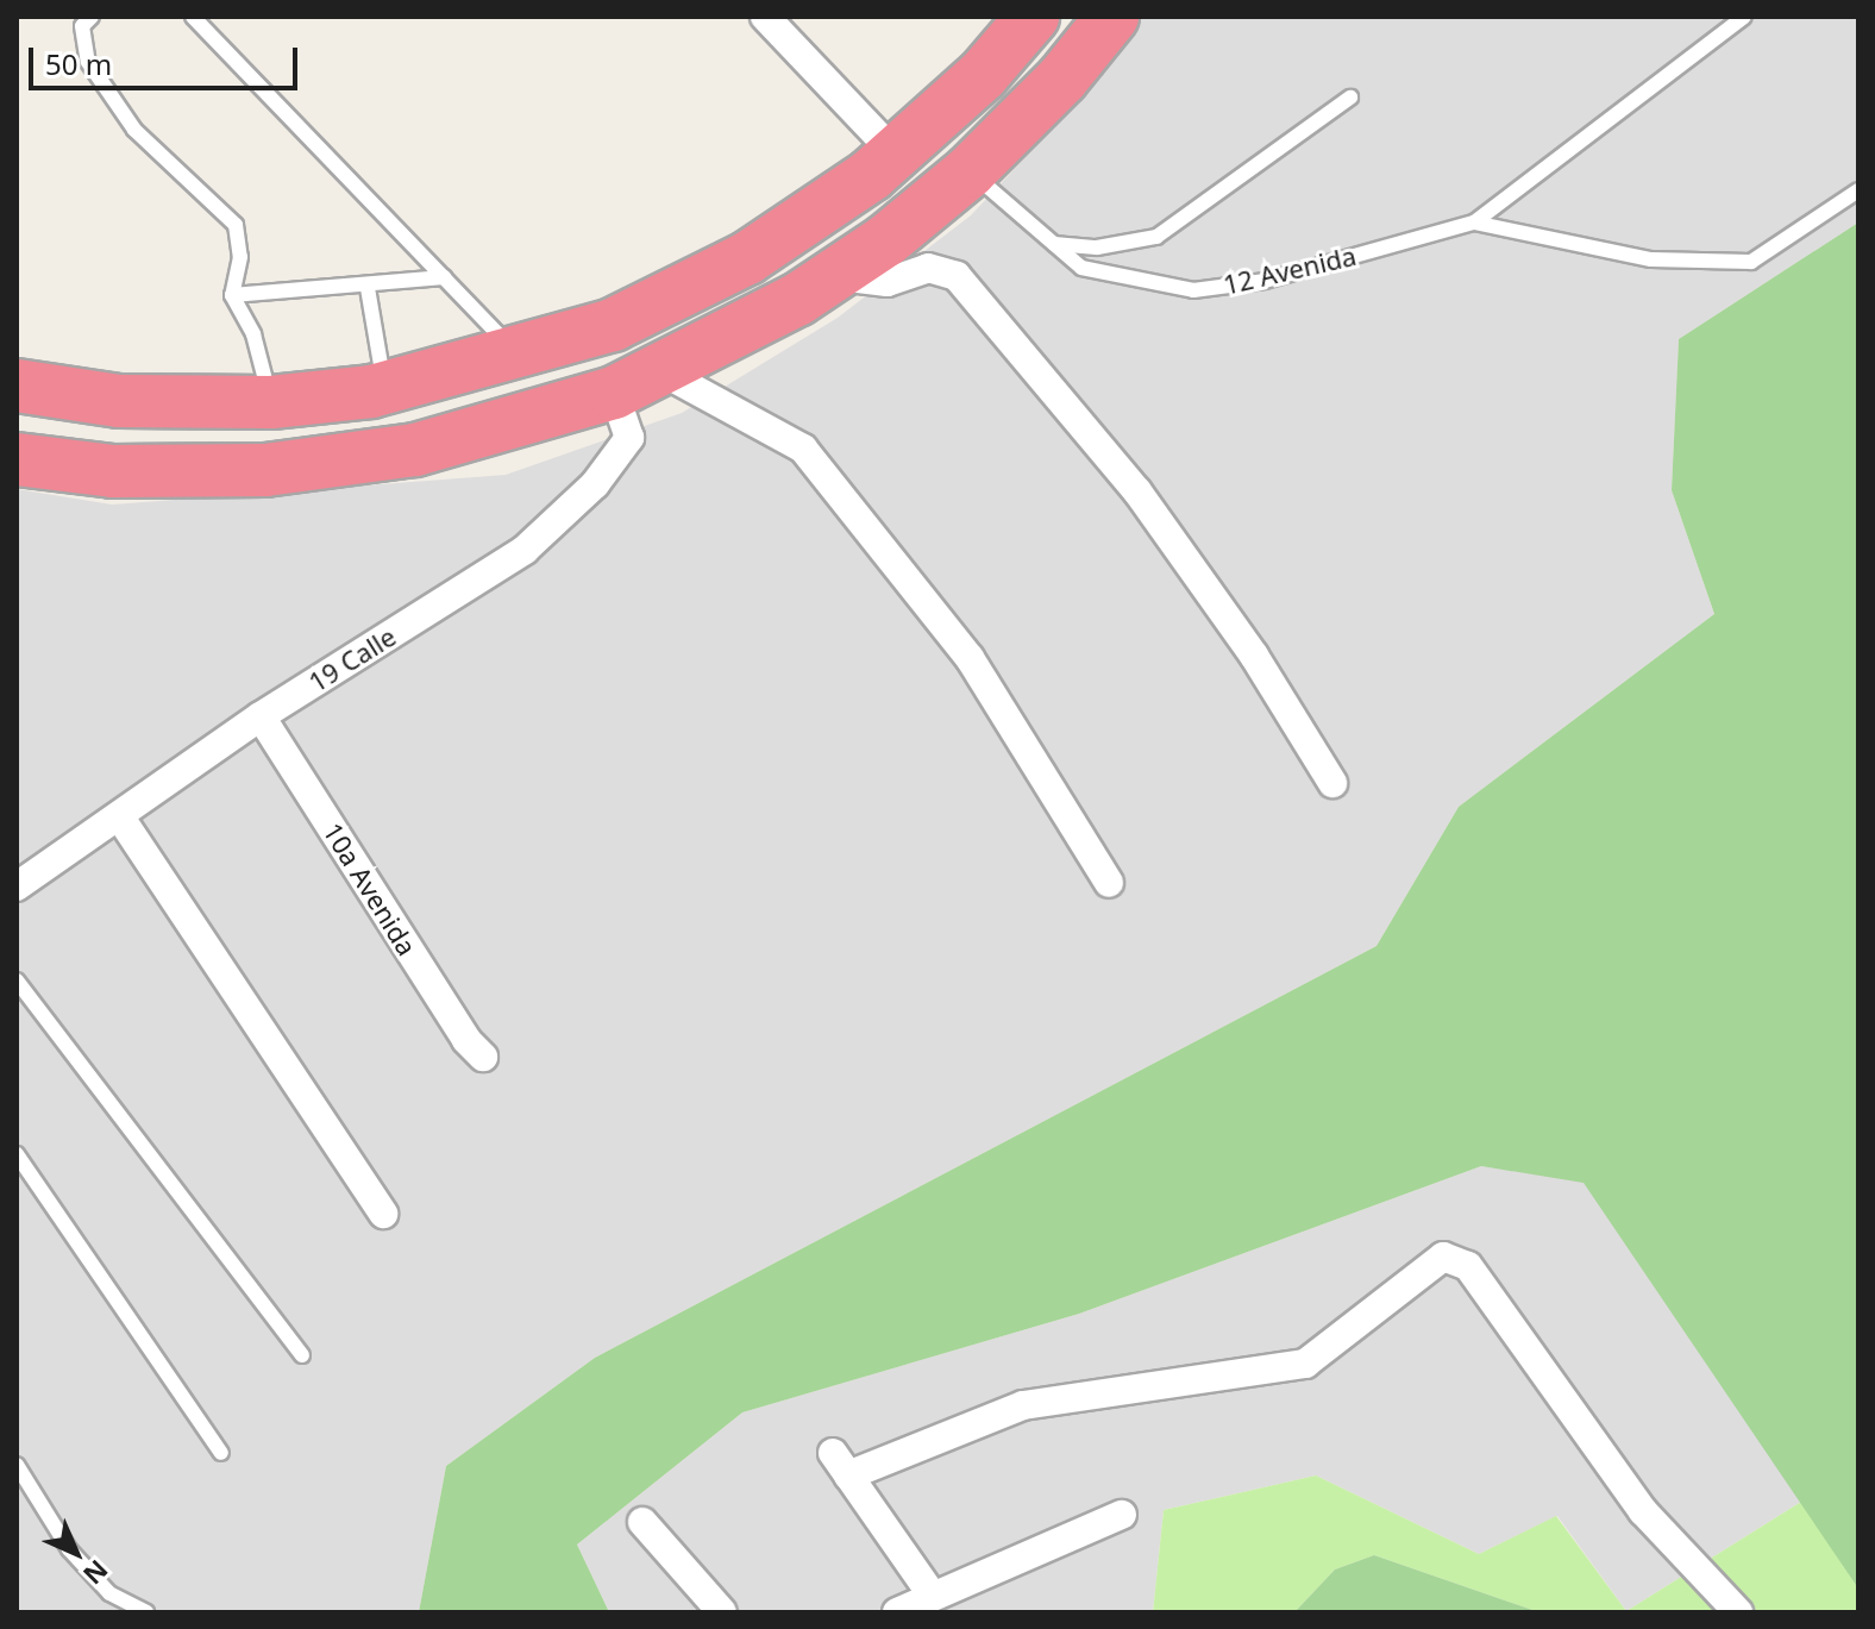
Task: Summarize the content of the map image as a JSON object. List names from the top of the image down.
{
  "streets": {
    "street": ["19 Calle", "10a Avenida"],
    "lane": ["12 Avenida"]
  },
  "crossings": [
    ["19 Calle", "10a Avenida"]
  ],
  "scale_bar": "50 m",
  "north": "bottom right"
}
